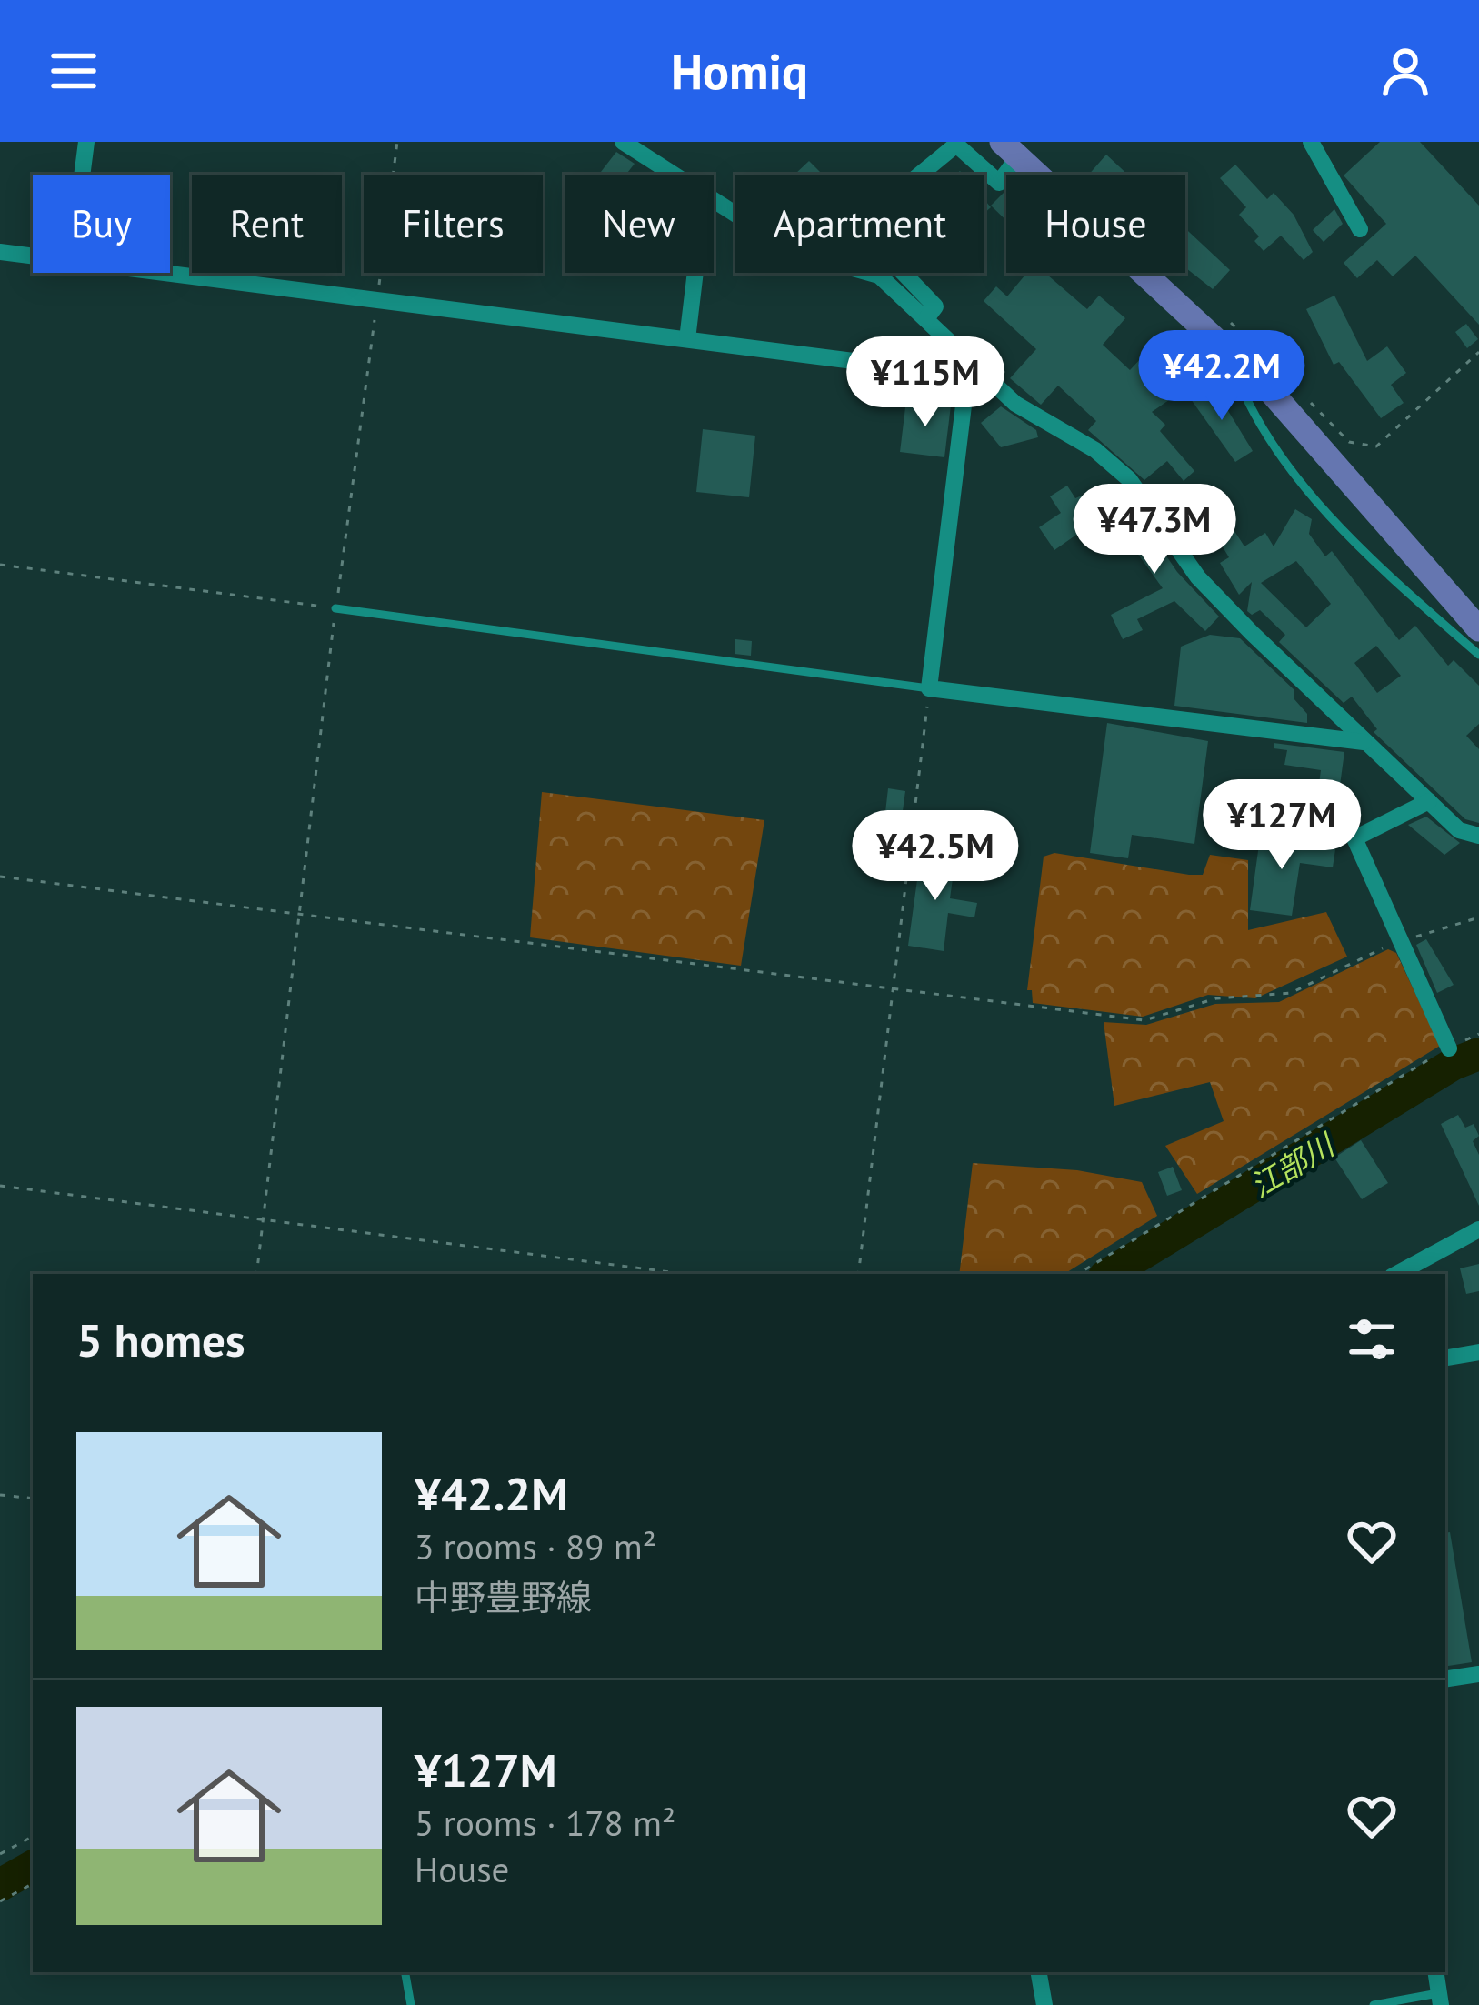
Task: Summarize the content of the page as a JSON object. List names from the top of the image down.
{
  "water": ["江部川"],
  "page": {
    "header": "Homiq",
    "chip": [
      "Buy",
      "Rent",
      "Filters",
      "New",
      "Apartment",
      "House"
    ],
    "price": [
      "¥42.2M",
      "¥115M",
      "¥47.3M",
      "¥127M",
      "¥42.5M"
    ],
    "heading": "5 homes",
    "list": [
      {
        "name": "¥42.2M",
        "note": "3 rooms · 89 m² · 中野豊野線"
      },
      {
        "name": "¥127M",
        "note": "5 rooms · 178 m² · House"
      }
    ]
  }
}
